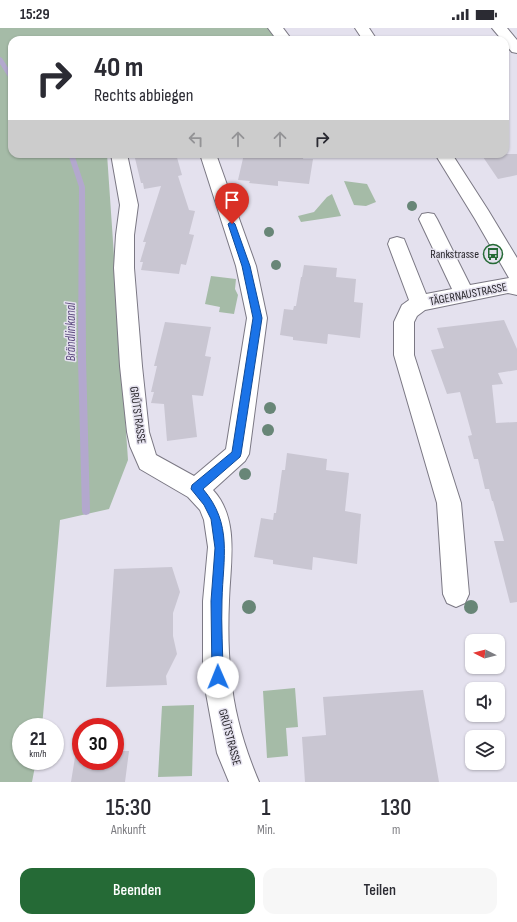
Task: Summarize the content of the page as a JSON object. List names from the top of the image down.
{
  "streets": {
    "street": ["TÄGERNAUSTRASSE", "GRÜTSTRASSE"]
  },
  "water": ["Brändlinkanal"],
  "places": {
    "bus stop": ["Rankstrasse"]
  },
  "north": "left",
  "page": {
    "status": "15:29",
    "turn": ["40 m", "Rechts abbiegen"],
    "speed": "21 km/h",
    "limit": "30",
    "eta": [
      "15:30",
      "Ankunft",
      "1",
      "Min.",
      "130",
      "m"
    ],
    "buttons": ["Beenden", "Teilen"]
  }
}
